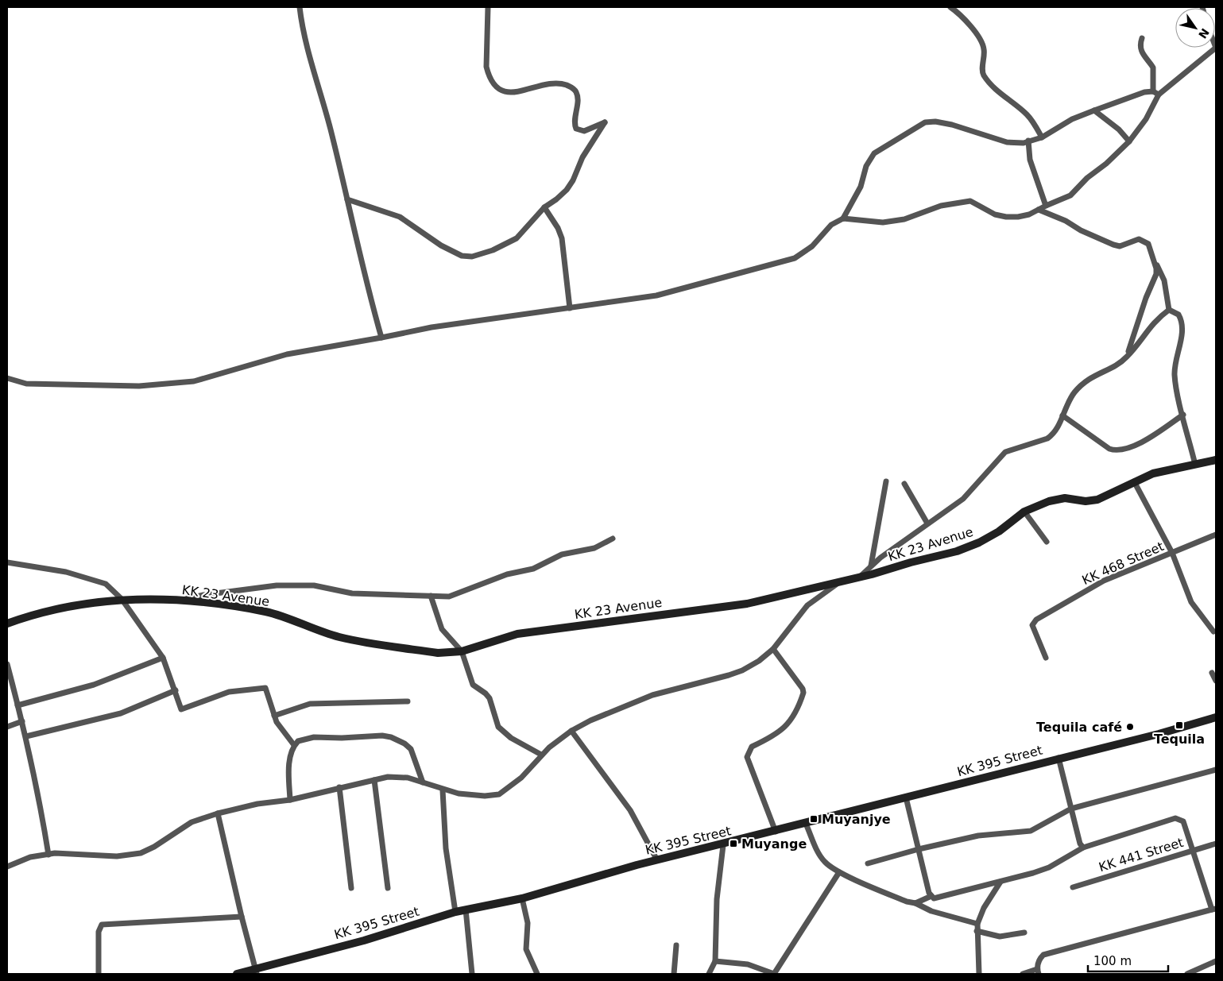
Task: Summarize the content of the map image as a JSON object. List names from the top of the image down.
{
  "streets": {
    "main road": ["KK 23 Avenue", "KK 395 Street"],
    "street": ["KK 468 Street", "KK 441 Street"]
  },
  "places": {
    "transit": ["Tequila", "Muyanjye", "Muyange"],
    "other": ["Tequila café"]
  },
  "scale_bar": "100 m",
  "north": "bottom right"
}
